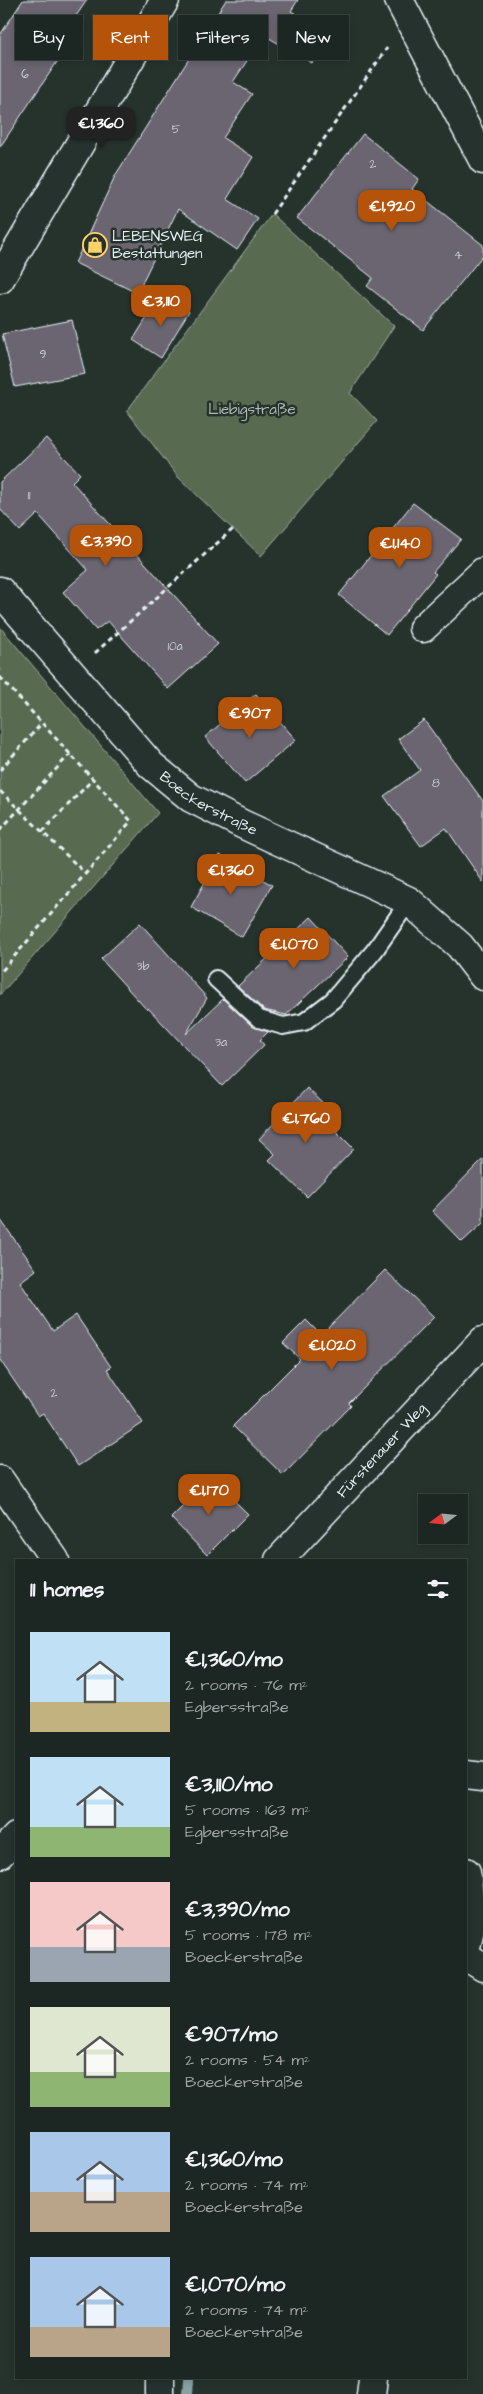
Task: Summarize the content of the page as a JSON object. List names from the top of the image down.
{
  "streets": {
    "street": ["Boeckerstraße", "Fürstenauer Weg"]
  },
  "parks": ["Liebigstraße"],
  "places": {
    "shop": ["LEBENSWEG Bestattungen"]
  },
  "house_numbers": [
    "6",
    "5",
    "2",
    "4",
    "9",
    "11",
    "10a",
    "8",
    "3b",
    "3a",
    "2"
  ],
  "north": "left",
  "page": {
    "chip": [
      "Buy",
      "Rent",
      "Filters",
      "New"
    ],
    "price": [
      "€1,360",
      "€1,920",
      "€3,110",
      "€3,390",
      "€1,140",
      "€907",
      "€1,360",
      "€1,070",
      "€1,760",
      "€1,020",
      "€1,170"
    ],
    "heading": "11 homes",
    "list": [
      {
        "name": "€1,360/mo",
        "note": "2 rooms · 76 m² · Egbersstraße"
      },
      {
        "name": "€3,110/mo",
        "note": "5 rooms · 163 m² · Egbersstraße"
      },
      {
        "name": "€3,390/mo",
        "note": "5 rooms · 178 m² · Boeckerstraße"
      },
      {
        "name": "€907/mo",
        "note": "2 rooms · 54 m² · Boeckerstraße"
      },
      {
        "name": "€1,360/mo",
        "note": "2 rooms · 74 m² · Boeckerstraße"
      },
      {
        "name": "€1,070/mo",
        "note": "2 rooms · 74 m² · Boeckerstraße"
      }
    ]
  }
}
